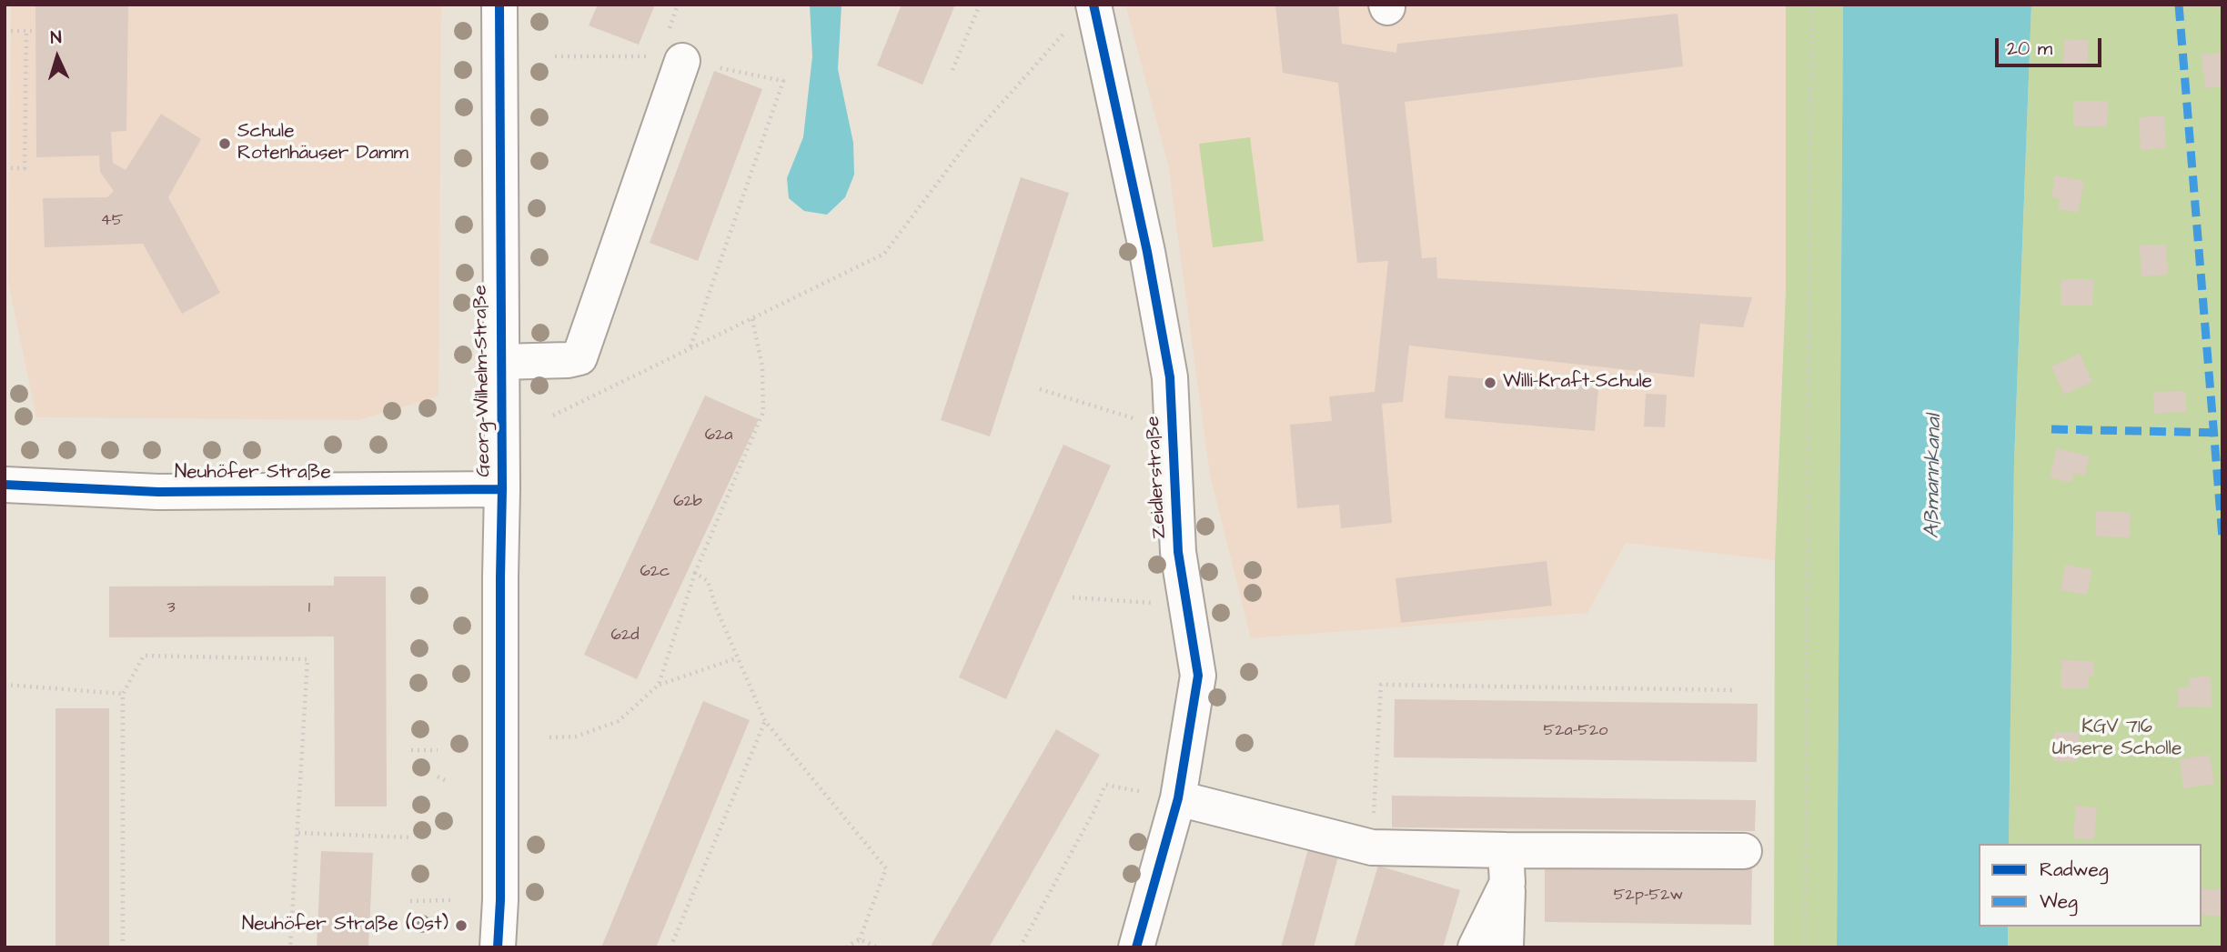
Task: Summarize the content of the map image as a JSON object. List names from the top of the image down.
{
  "streets": {
    "street": ["Georg-Wilhelm-Straße", "Neuhöfer Straße", "Zeidlerstraße"]
  },
  "crossings": [
    ["Georg-Wilhelm-Straße", "Neuhöfer Straße"]
  ],
  "water": ["Aßmannkanal"],
  "parks": ["KGV 716 Unsere Scholle"],
  "places": ["Schule Rotenhäuser Damm", "Willi-Kraft-Schule", "Neuhöfer Straße (Ost)"],
  "house_numbers": [
    "45",
    "62a",
    "62b",
    "62c",
    "3",
    "1",
    "62d",
    "52a-52o",
    "52p-52w"
  ],
  "legend": ["Radweg", "Weg"],
  "scale_bar": "20 m",
  "north": "top"
}
